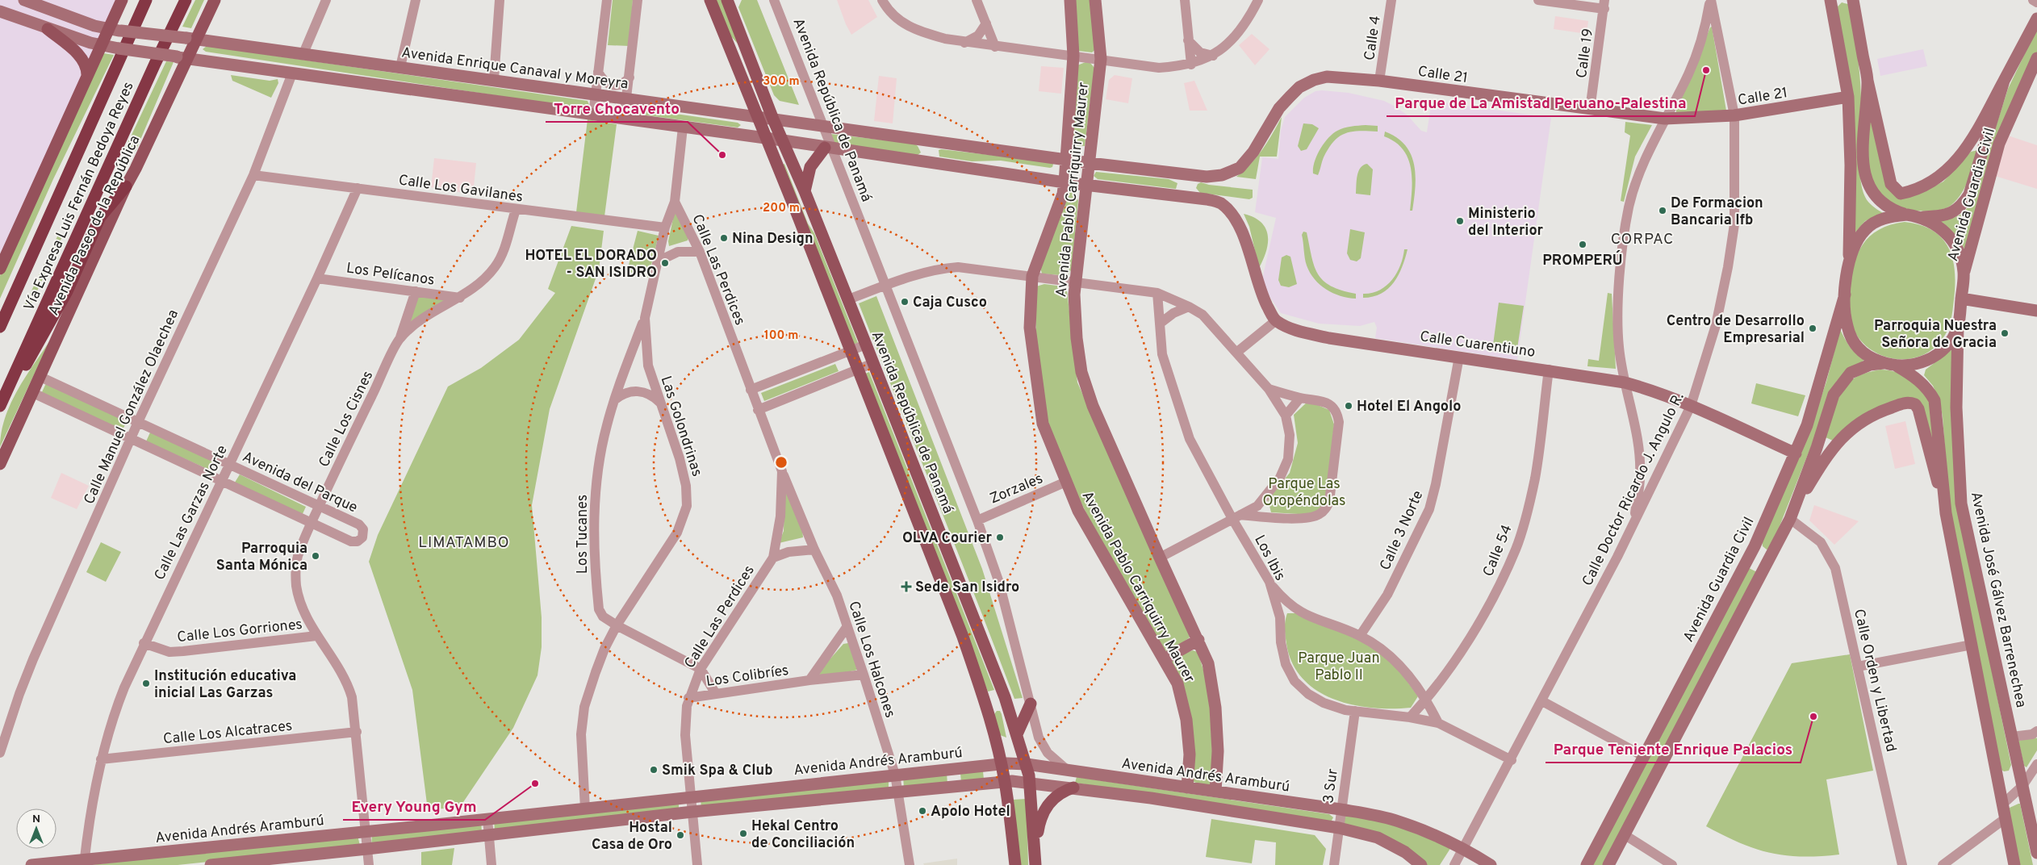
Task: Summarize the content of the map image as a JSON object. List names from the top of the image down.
{
  "streets": {
    "highway": ["Vía Expresa Luis Fernán Bedoya Reyes"],
    "main road": [
      "Avenida Enrique Canaval y Moreyra",
      "Calle 21",
      "Avenida República de Panamá",
      "Avenida Pablo Carriquirry Maurer",
      "Avenida Guardia Civil",
      "Avenida Paseo de la República",
      "Calle Cuarentiuno",
      "Avenida José Gálvez Barrenechea",
      "Avenida Andrés Aramburú"
    ],
    "street": [
      "Calle 4",
      "Calle 19",
      "Calle Los Gavilanes",
      "Calle Las Perdices",
      "Los Pelícanos",
      "Calle Manuel González Olaechea",
      "Calle Los Cisnes",
      "Las Golondrinas",
      "Avenida del Parque",
      "Zorzales",
      "Calle Doctor Ricardo J. Angulo R.",
      "Calle Las Garzas Norte",
      "Calle 3 Norte",
      "Los Tucanes",
      "Calle 54",
      "Los Ibis",
      "Calle Los Gorriones",
      "Calle Los Halcones",
      "Los Colibríes",
      "Calle Orden y Libertad",
      "Calle Los Alcatraces",
      "3 Sur"
    ]
  },
  "crossings": [
    ["Calle 4", "Calle 21"],
    ["Calle 19", "Calle 21"],
    ["Avenida Enrique Canaval y Moreyra", "Calle 21"],
    ["Avenida Enrique Canaval y Moreyra", "Avenida República de Panamá"],
    ["Avenida Enrique Canaval y Moreyra", "Avenida Pablo Carriquirry Maurer"],
    ["Avenida Enrique Canaval y Moreyra", "Avenida Paseo de la República"],
    ["Calle 21", "Calle Doctor Ricardo J. Angulo R."],
    ["Avenida República de Panamá", "Zorzales"],
    ["Avenida República de Panamá", "Avenida Andrés Aramburú"],
    ["Calle Los Gavilanes", "Calle Manuel González Olaechea"],
    ["Calle Los Gavilanes", "Calle Los Cisnes"],
    ["Calle Los Gavilanes", "Las Golondrinas"],
    ["Calle Los Gavilanes", "Calle Las Garzas Norte"],
    ["Avenida Pablo Carriquirry Maurer", "Zorzales"],
    ["Avenida Pablo Carriquirry Maurer", "Avenida Andrés Aramburú"],
    ["Avenida Guardia Civil", "Calle Cuarentiuno"],
    ["Avenida Guardia Civil", "Avenida José Gálvez Barrenechea"],
    ["Avenida Paseo de la República", "Avenida del Parque"],
    ["Calle Las Perdices", "Las Golondrinas"],
    ["Calle Las Perdices", "Los Tucanes"],
    ["Calle Las Perdices", "Calle Los Halcones"],
    ["Calle Las Perdices", "Los Colibríes"],
    ["Calle Las Perdices", "Avenida Andrés Aramburú"],
    ["Los Pelícanos", "Calle Los Cisnes"],
    ["Los Pelícanos", "Calle Las Garzas Norte"],
    ["Calle Cuarentiuno", "Calle Doctor Ricardo J. Angulo R."],
    ["Calle Cuarentiuno", "Calle 3 Norte"],
    ["Calle Cuarentiuno", "Calle 54"],
    ["Calle Manuel González Olaechea", "Avenida del Parque"],
    ["Calle Los Cisnes", "Avenida del Parque"],
    ["Calle Los Cisnes", "Calle Los Gorriones"],
    ["Calle Los Cisnes", "Calle Los Alcatraces"],
    ["Calle Los Cisnes", "Avenida Andrés Aramburú"],
    ["Las Golondrinas", "Los Tucanes"],
    ["Las Golondrinas", "Avenida Andrés Aramburú"],
    ["Avenida del Parque", "Calle Las Garzas Norte"],
    ["Calle Doctor Ricardo J. Angulo R.", "Los Ibis"],
    ["Calle Doctor Ricardo J. Angulo R.", "Avenida Andrés Aramburú"],
    ["Calle Las Garzas Norte", "Calle Los Gorriones"],
    ["Calle Las Garzas Norte", "Calle Los Alcatraces"],
    ["Calle Las Garzas Norte", "Avenida Andrés Aramburú"],
    ["Calle 54", "Los Ibis"],
    ["Los Ibis", "3 Sur"],
    ["Calle Los Halcones", "Los Colibríes"],
    ["Calle Los Halcones", "Avenida Andrés Aramburú"],
    ["Avenida Andrés Aramburú", "3 Sur"]
  ],
  "districts": ["CORPAC", "LIMATAMBO"],
  "parks": ["Parque Las Oropéndolas", "Parque Juan Pablo II"],
  "places": {
    "other": [
      "Parque de La Amistad Peruano-Palestina",
      "Torre Chocavento",
      "De Formacion Bancaria Ifb",
      "Ministerio del Interior",
      "Nina Design",
      "PROMPERÚ",
      "HOTEL EL DORADO - SAN ISIDRO",
      "Caja Cusco",
      "Centro de Desarrollo Empresarial",
      "Parroquia Nuestra Señora de Gracia",
      "Hotel El Angolo",
      "OLVA Courier",
      "Parroquia Santa Mónica",
      "Institución educativa inicial Las Garzas",
      "Parque Teniente Enrique Palacios",
      "Smik Spa & Club",
      "Every Young Gym",
      "Apolo Hotel",
      "Hekal Centro de Conciliación",
      "Hostal Casa de Oro"
    ],
    "health": ["Sede San Isidro"]
  },
  "north": "top",
  "rings": ["300 m", "200 m", "100 m"]
}
